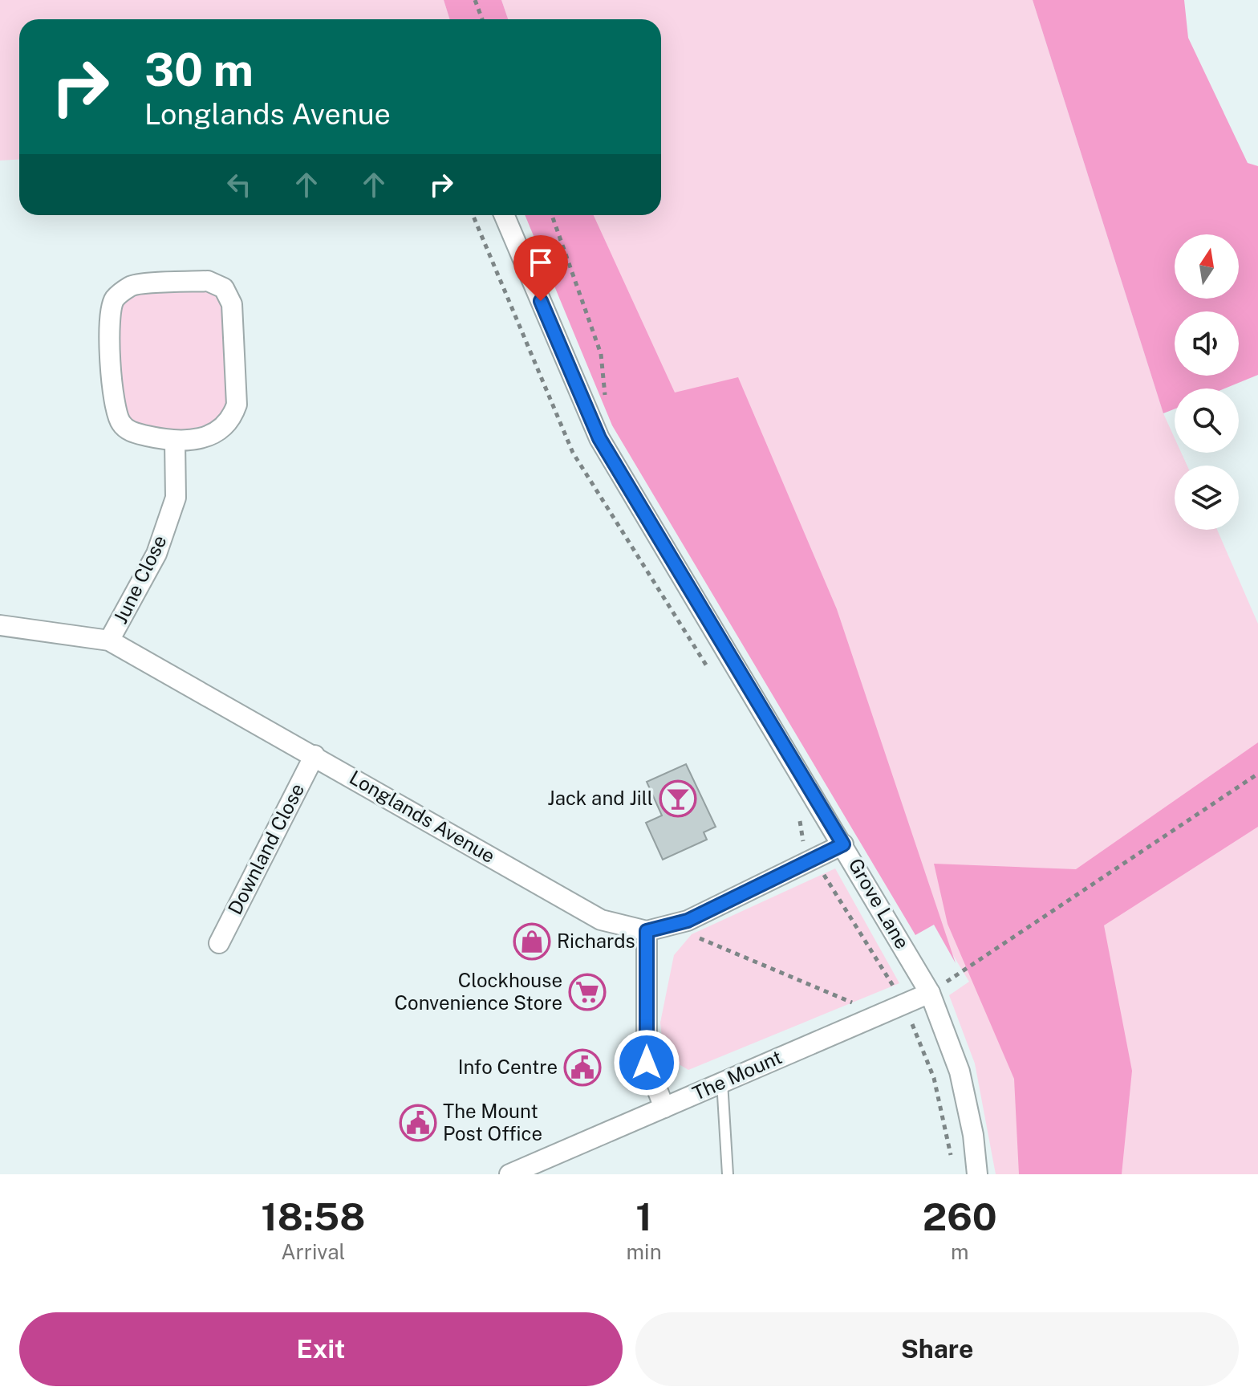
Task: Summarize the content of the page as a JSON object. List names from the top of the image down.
{
  "streets": {
    "street": [
      "June Close",
      "Longlands Avenue",
      "Downland Close",
      "Grove Lane",
      "The Mount"
    ]
  },
  "crossings": [
    ["June Close", "Longlands Avenue"],
    ["Longlands Avenue", "Downland Close"],
    ["Longlands Avenue", "Grove Lane"],
    ["Grove Lane", "The Mount"]
  ],
  "places": {
    "bar": ["Jack and Jill"],
    "shop": ["Richards"],
    "supermarket": ["Clockhouse Convenience Store"],
    "public building": ["Info Centre", "The Mount Post Office"]
  },
  "north": "top",
  "page": {
    "turn": ["30 m", "Longlands Avenue"],
    "eta": [
      "18:58",
      "Arrival",
      "1",
      "min",
      "260",
      "m"
    ],
    "buttons": ["Exit", "Share"]
  }
}
